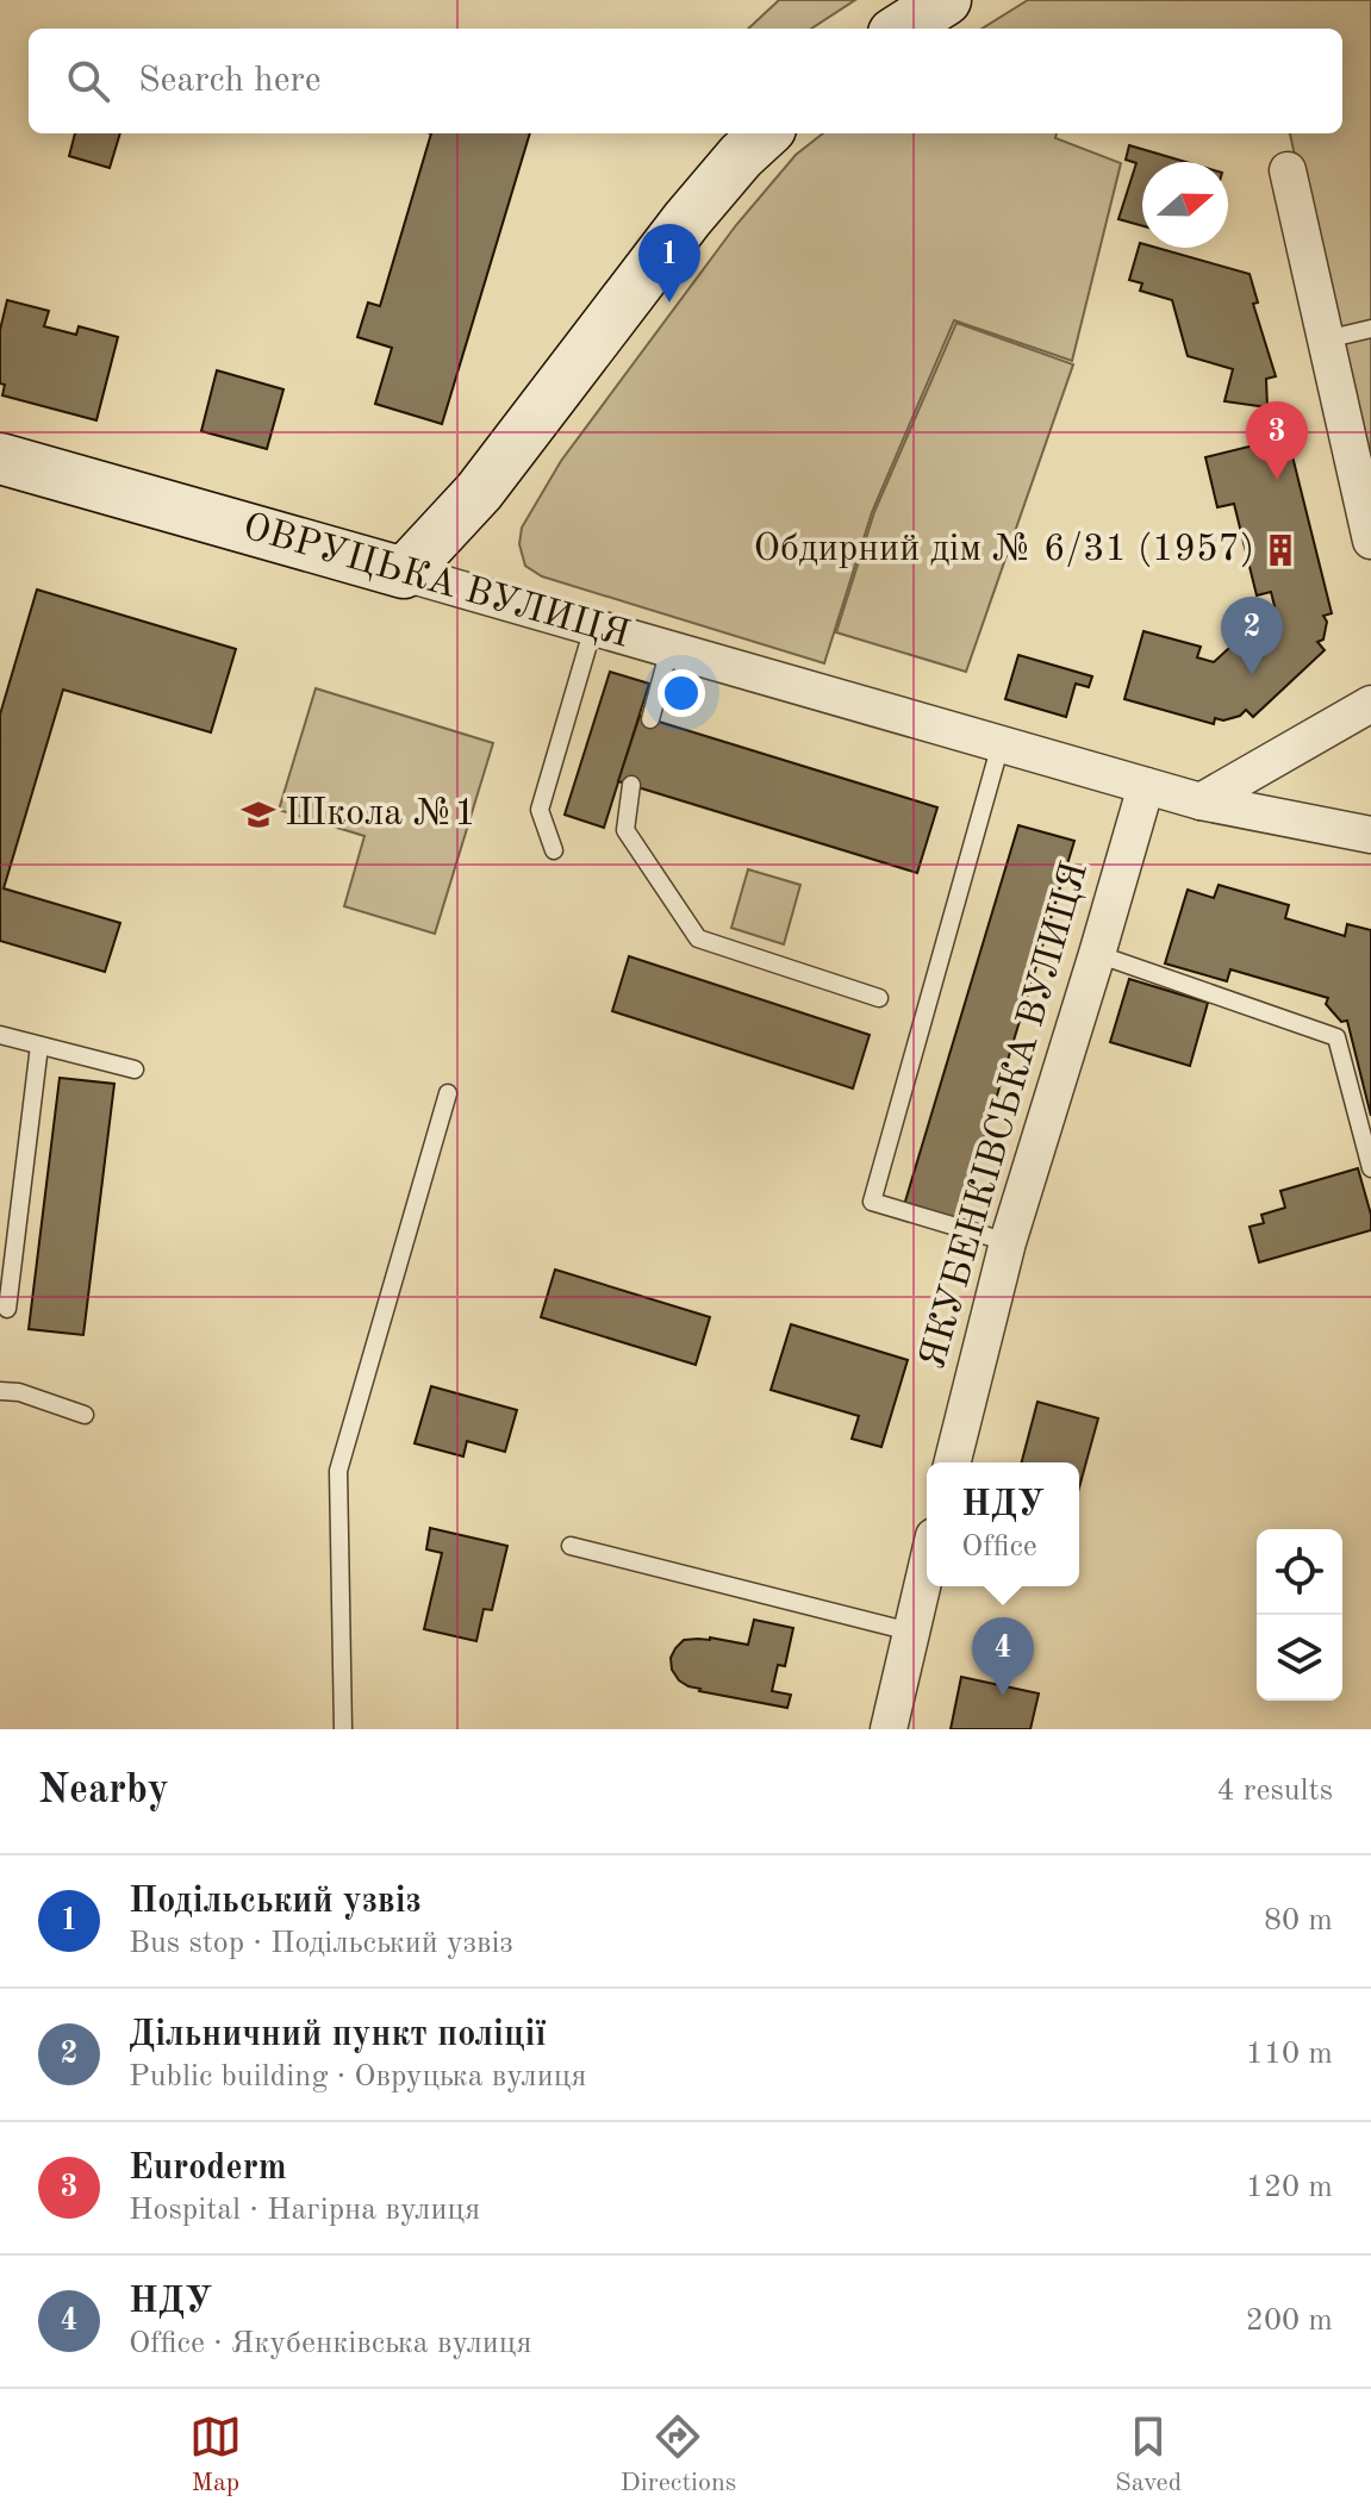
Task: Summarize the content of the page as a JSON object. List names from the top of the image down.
{
  "streets": {
    "street": ["ОВРУЦЬКА ВУЛИЦЯ", "ЯКУБЕНКІВСЬКА ВУЛИЦЯ"]
  },
  "crossings": [
    ["ОВРУЦЬКА ВУЛИЦЯ", "ЯКУБЕНКІВСЬКА ВУЛИЦЯ"]
  ],
  "places": {
    "building": ["Обдирний дім № 6/31 (1957)"],
    "school or university": ["Школа №1"]
  },
  "north": "right",
  "page": {
    "search": "Search here",
    "pins": [
      "1",
      "3",
      "2",
      "4"
    ],
    "popup": ["НДУ", "Office"],
    "heading": ["Nearby", "4 results"],
    "list": [
      {
        "mark": "1",
        "name": "Подільський узвіз",
        "note": "Bus stop · Подільський узвіз",
        "value": "80 m"
      },
      {
        "mark": "2",
        "name": "Дільничний пункт поліції",
        "note": "Public building · Овруцька вулиця",
        "value": "110 m"
      },
      {
        "mark": "3",
        "name": "Euroderm",
        "note": "Hospital · Нагірна вулиця",
        "value": "120 m"
      },
      {
        "mark": "4",
        "name": "НДУ",
        "note": "Office · Якубенківська вулиця",
        "value": "200 m"
      }
    ],
    "nav": ["Map", "Directions", "Saved"]
  }
}
